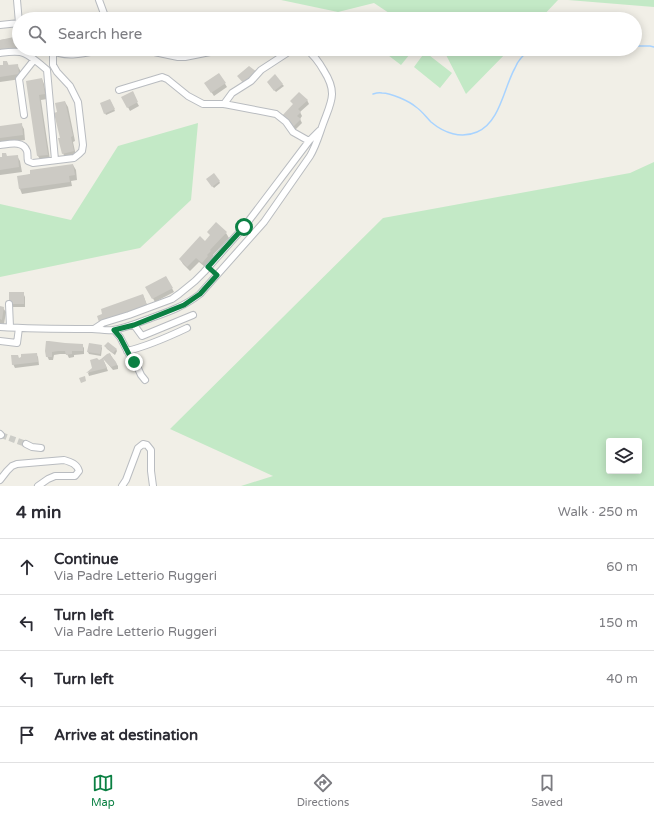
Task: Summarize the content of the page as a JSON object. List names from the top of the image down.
{
  "page": {
    "search": "Search here",
    "heading": ["4 min", "Walk · 250 m"],
    "list": [
      ["Continue", "Via Padre Letterio Ruggeri", "60 m"],
      ["Turn left", "Via Padre Letterio Ruggeri", "150 m"],
      ["Turn left", "40 m"],
      "Arrive at destination"
    ],
    "nav": ["Map", "Directions", "Saved"]
  }
}
